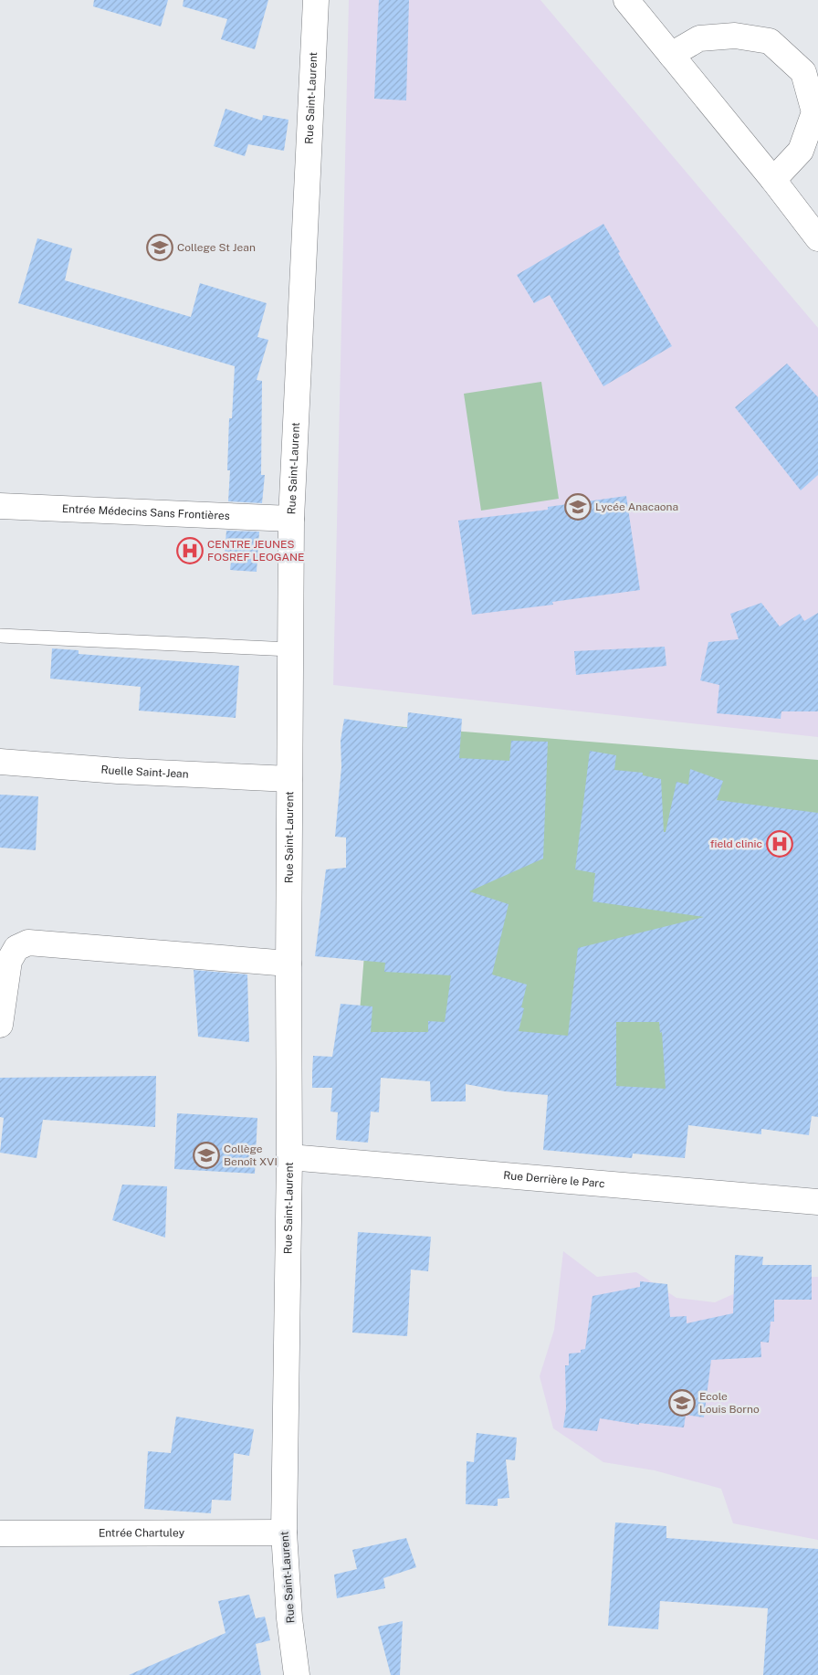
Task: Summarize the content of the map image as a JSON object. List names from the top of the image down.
{
  "streets": {
    "street": [
      "Rue Saint-Laurent",
      "Entrée Médecins Sans Frontières",
      "Ruelle Saint-Jean",
      "Rue Derrière le Parc",
      "Entrée Chartuley"
    ]
  },
  "crossings": [
    ["Rue Saint-Laurent", "Entrée Médecins Sans Frontières"],
    ["Rue Saint-Laurent", "Ruelle Saint-Jean"],
    ["Rue Saint-Laurent", "Rue Derrière le Parc"],
    ["Rue Saint-Laurent", "Entrée Chartuley"]
  ],
  "places": {
    "school or university": [
      "College St Jean",
      "Lycée Anacaona",
      "Collège Benoît XVI",
      "Ecole Louis Borno"
    ],
    "hospital": ["CENTRE JEUNES FOSREF LEOGANE", "field clinic"]
  }
}
